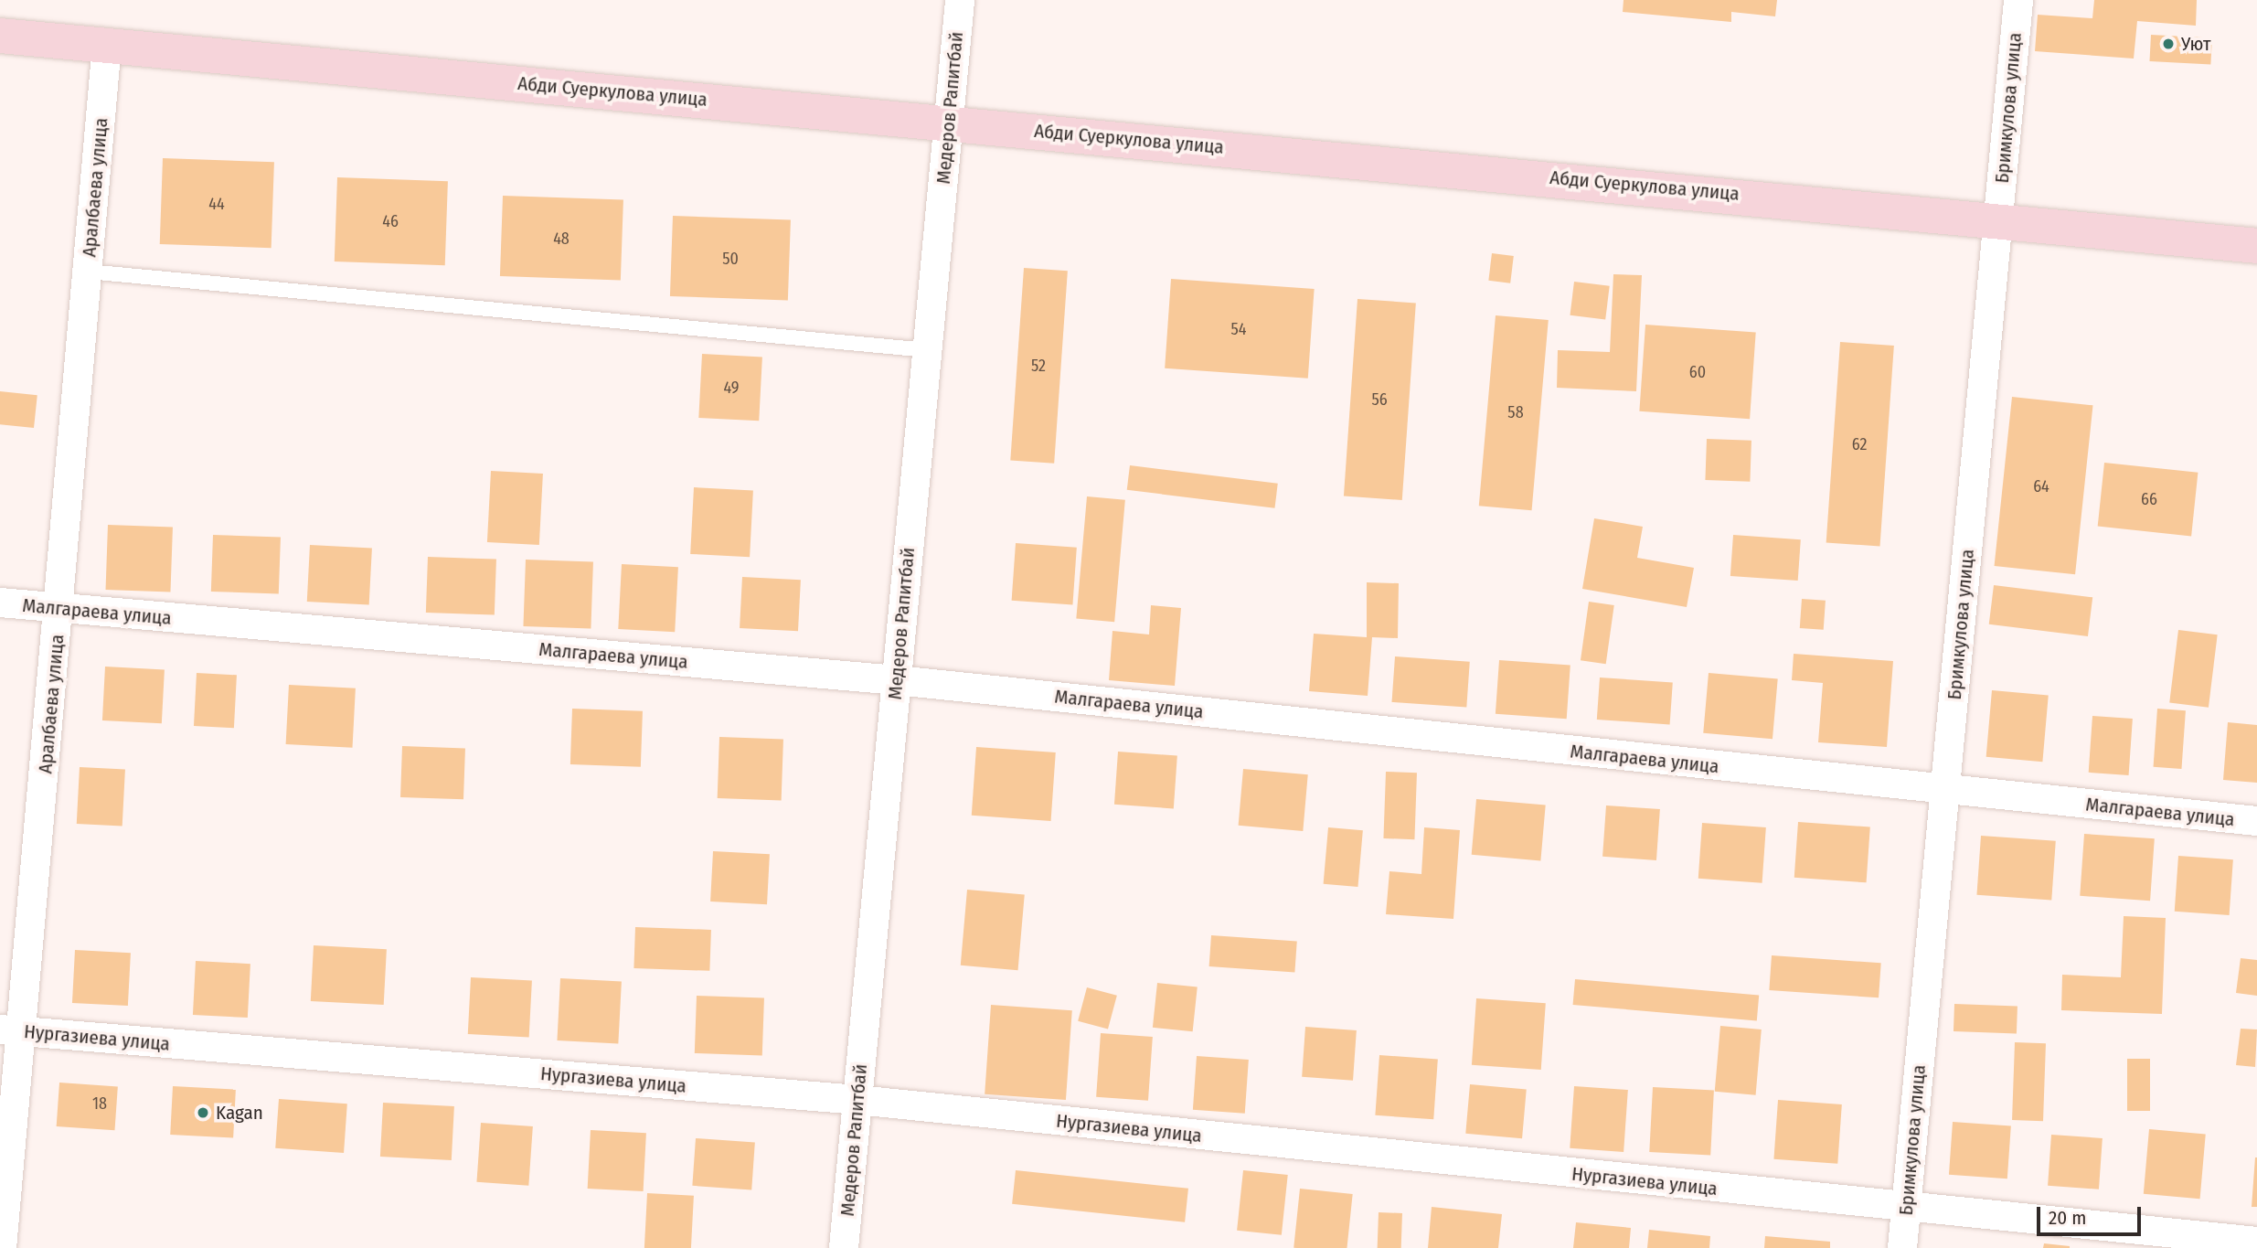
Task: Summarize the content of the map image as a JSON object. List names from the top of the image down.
{
  "streets": {
    "street": [
      "Абди Суеркулова улица",
      "Медеров Рапитбай",
      "Бримкулова улица",
      "Аралбаева улица",
      "Малгараева улица",
      "Нургазиева улица"
    ]
  },
  "crossings": [
    ["Абди Суеркулова улица", "Медеров Рапитбай"],
    ["Абди Суеркулова улица", "Бримкулова улица"],
    ["Абди Суеркулова улица", "Аралбаева улица"],
    ["Медеров Рапитбай", "Малгараева улица"],
    ["Медеров Рапитбай", "Нургазиева улица"],
    ["Бримкулова улица", "Малгараева улица"],
    ["Бримкулова улица", "Нургазиева улица"],
    ["Аралбаева улица", "Малгараева улица"],
    ["Аралбаева улица", "Нургазиева улица"]
  ],
  "places": ["Уют", "Kagan"],
  "house_numbers": [
    "44",
    "46",
    "48",
    "50",
    "54",
    "52",
    "60",
    "49",
    "56",
    "58",
    "62",
    "64",
    "66",
    "18"
  ],
  "scale_bar": "20 m"
}
